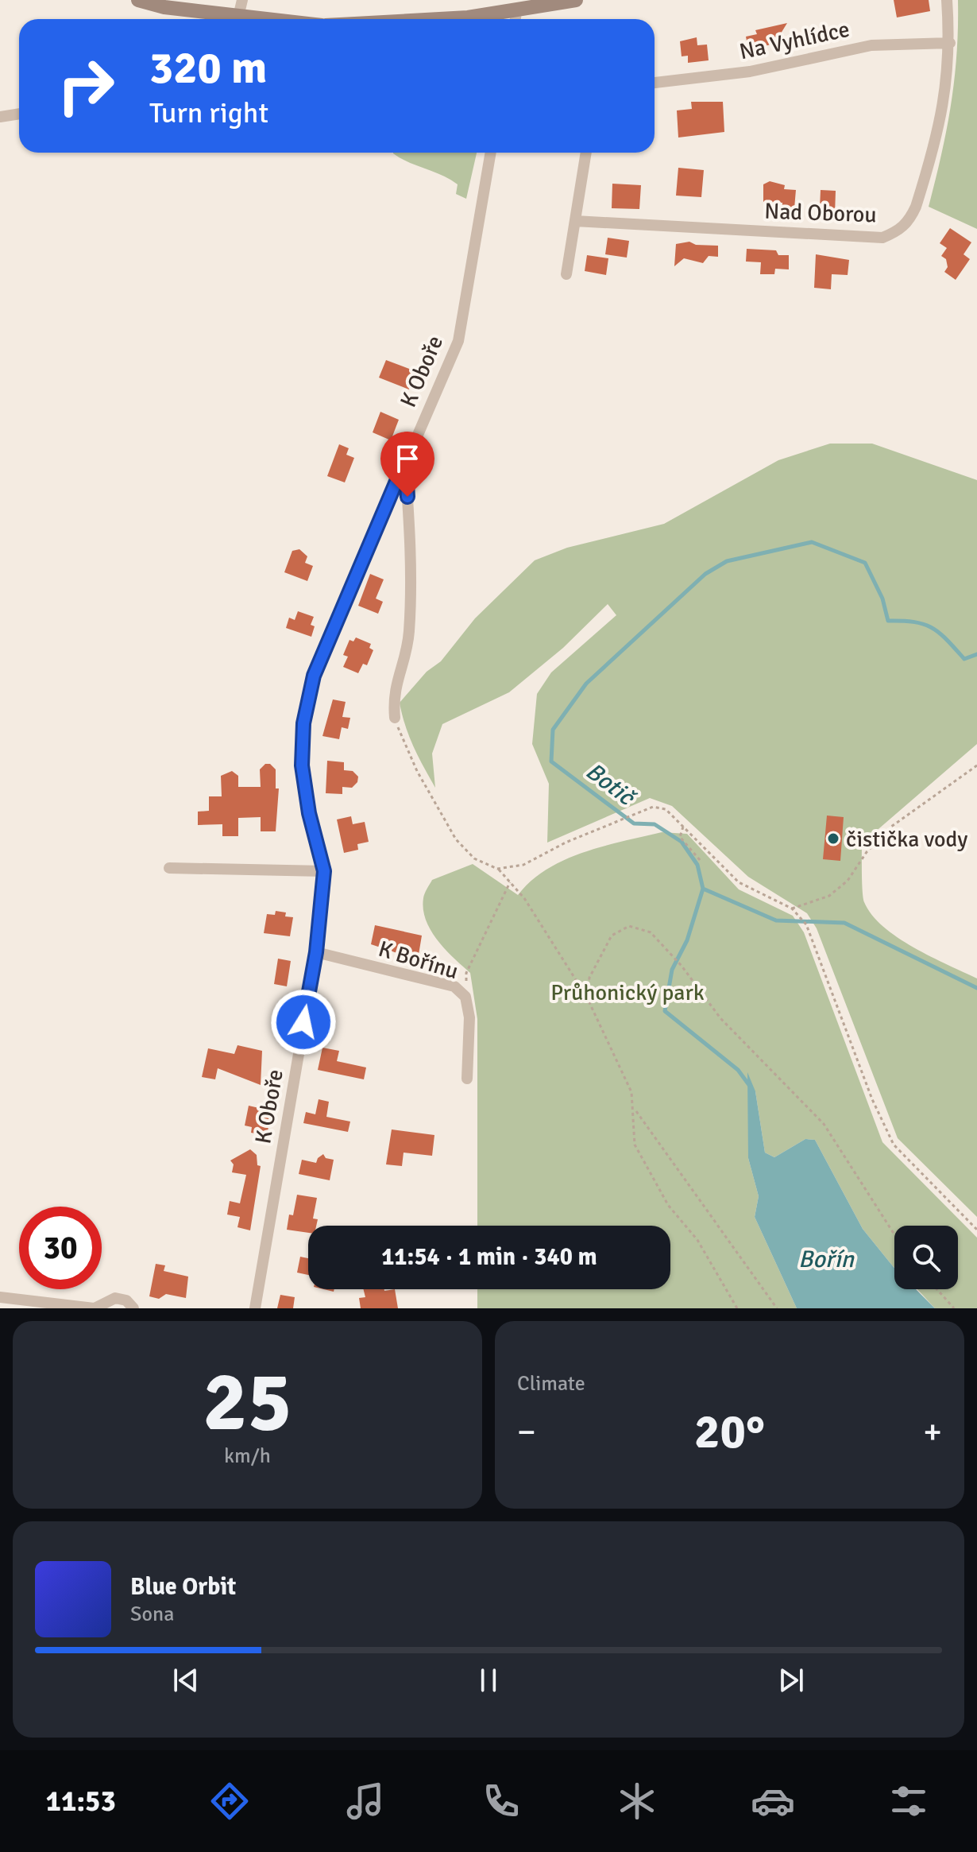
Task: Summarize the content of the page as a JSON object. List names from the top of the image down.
{
  "streets": {
    "street": [
      "Na Vyhlídce",
      "Nad Oborou",
      "K Oboře",
      "K Bořínu"
    ]
  },
  "crossings": [
    ["Na Vyhlídce", "Nad Oborou"],
    ["K Oboře", "K Bořínu"]
  ],
  "water": ["Botič", "Bořín"],
  "parks": ["Průhonický park"],
  "places": ["čistička vody"],
  "page": {
    "turn": ["320 m", "Turn right"],
    "limit": "30",
    "trip": "11:54 · 1 min · 340 m",
    "tile": [
      ["25", "km/h"],
      "Climate"
    ],
    "heat": ["−", "20°", "+"],
    "song": ["Blue Orbit", "Sona"],
    "tabs": "11:53"
  }
}
